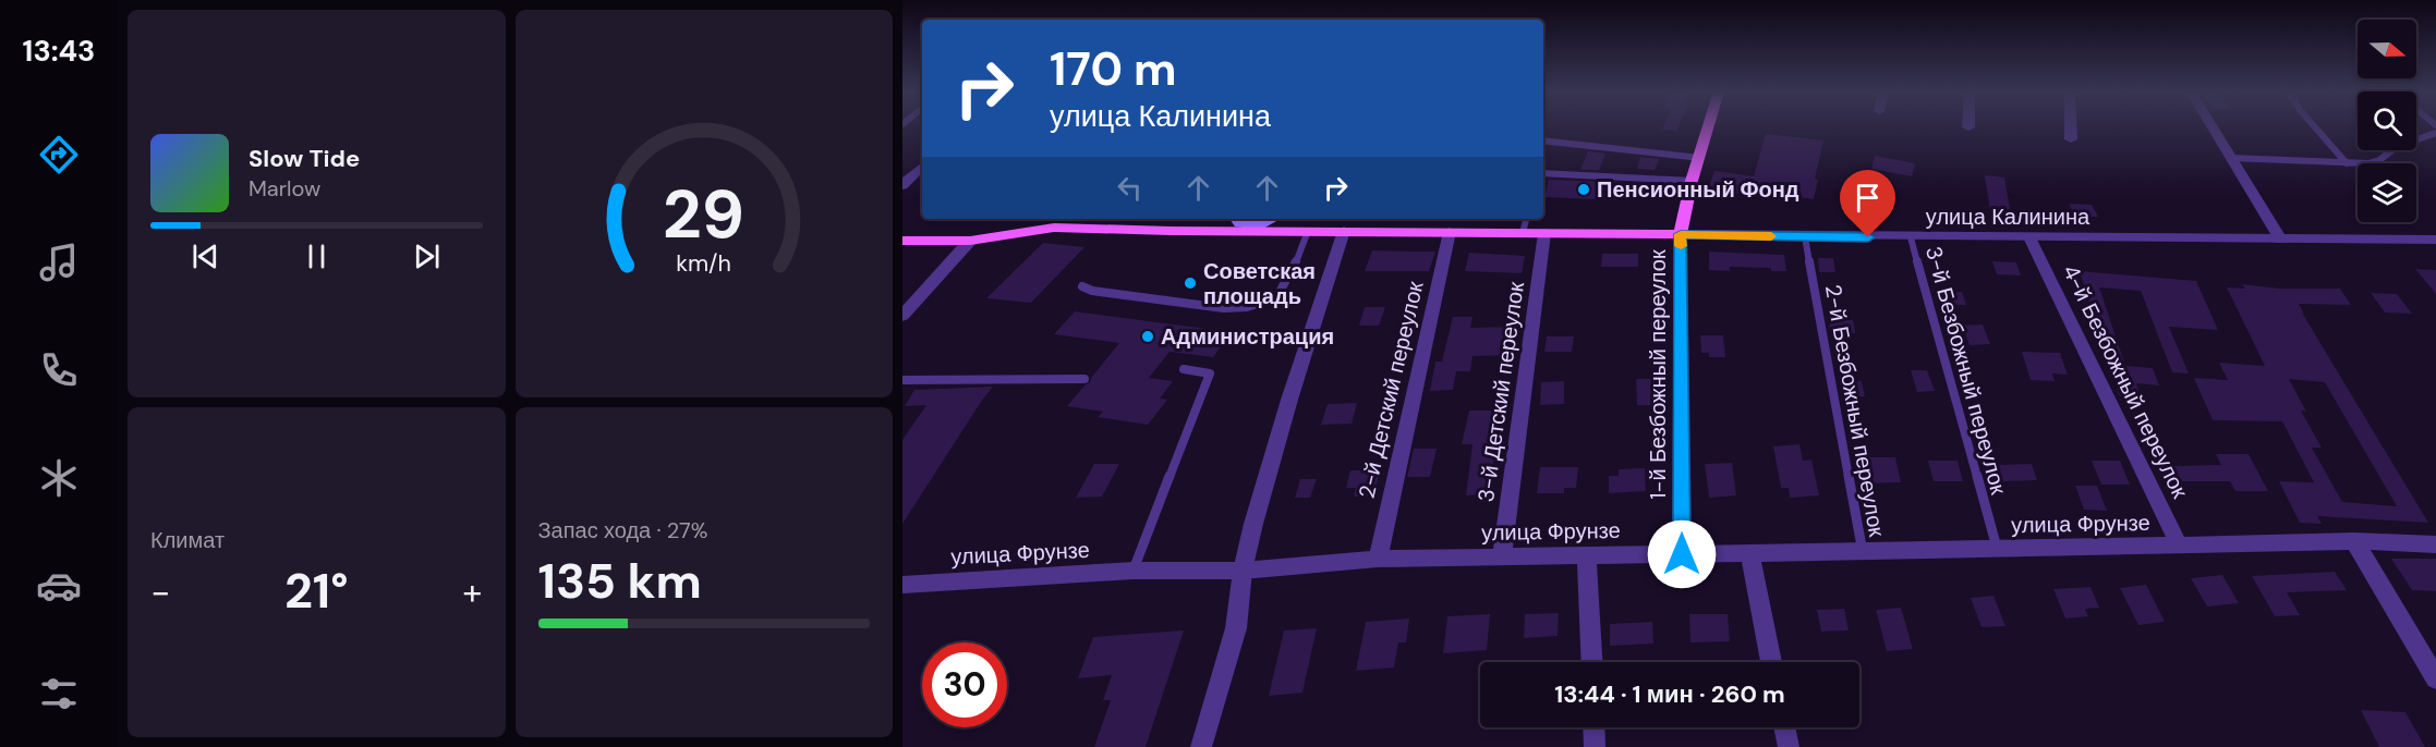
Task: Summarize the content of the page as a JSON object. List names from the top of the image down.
{
  "streets": {
    "main road": ["улица Калинина"],
    "street": [
      "1-й Безбожный переулок",
      "4-й Безбожный переулок",
      "2-й Детский переулок",
      "3-й Детский переулок",
      "улица Фрунзе"
    ],
    "lane": ["3-й Безбожный переулок", "2-й Безбожный переулок"]
  },
  "crossings": [
    ["улица Калинина", "3-й Безбожный переулок"],
    ["улица Калинина", "1-й Безбожный переулок"],
    ["улица Калинина", "4-й Безбожный переулок"],
    ["улица Калинина", "2-й Детский переулок"],
    ["улица Калинина", "3-й Детский переулок"],
    ["улица Калинина", "2-й Безбожный переулок"],
    ["3-й Безбожный переулок", "улица Фрунзе"],
    ["1-й Безбожный переулок", "улица Фрунзе"],
    ["4-й Безбожный переулок", "улица Фрунзе"],
    ["2-й Детский переулок", "улица Фрунзе"],
    ["3-й Детский переулок", "улица Фрунзе"],
    ["2-й Безбожный переулок", "улица Фрунзе"]
  ],
  "places": ["Пенсионный Фонд", "Советская площадь", "Администрация"],
  "north": "right",
  "page": {
    "tabs": "13:43",
    "turn": ["170 m", "улица Калинина"],
    "song": ["Slow Tide", "Marlow"],
    "tile": [
      "Климат",
      ["Запас хода · 27%", "135 km"]
    ],
    "heat": ["−", "21°", "+"],
    "limit": "30",
    "trip": "13:44 · 1 мин · 260 m",
    "gauge": ["29", "km/h"]
  }
}
